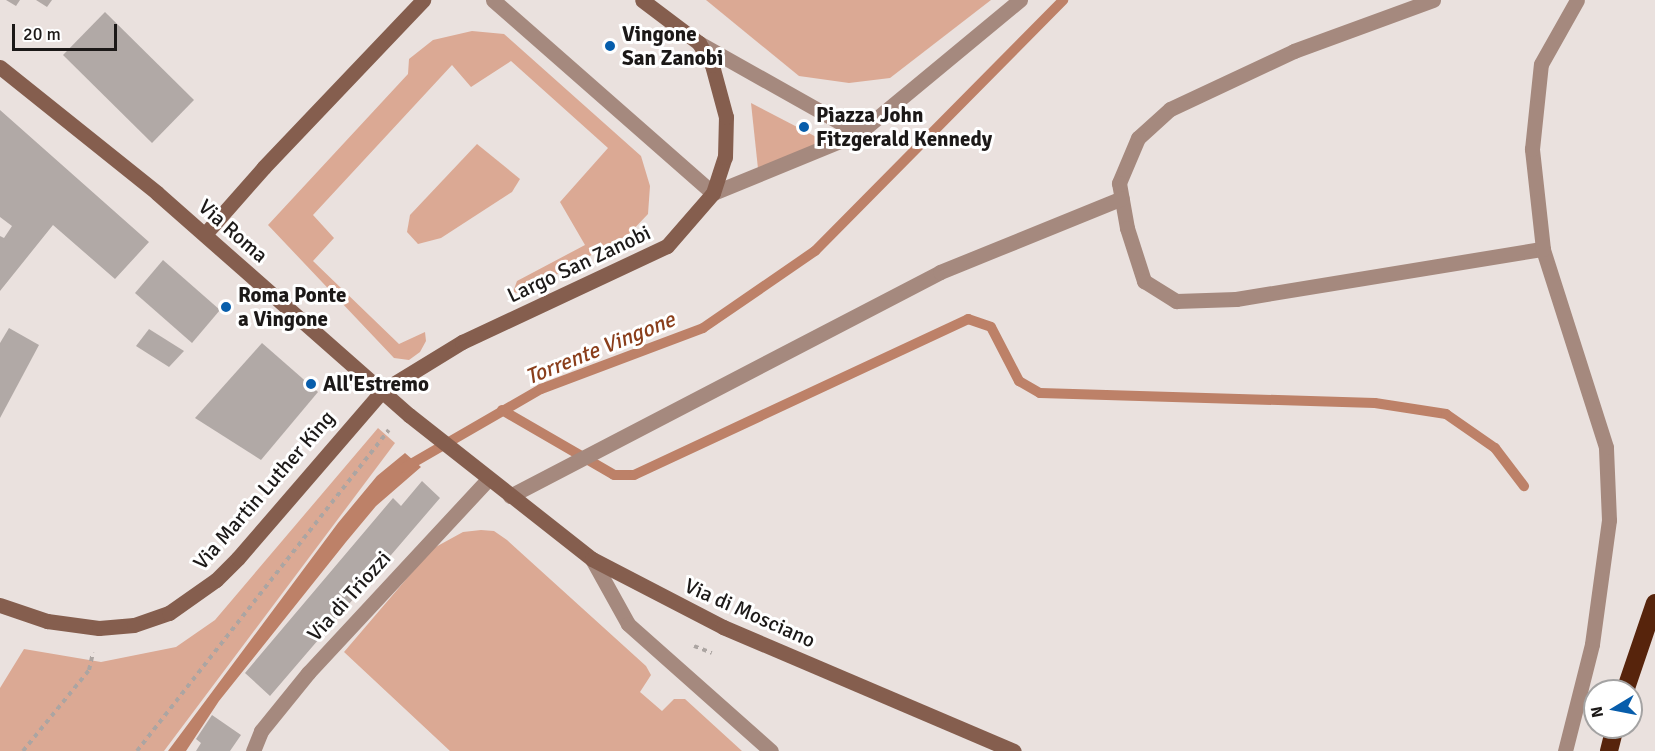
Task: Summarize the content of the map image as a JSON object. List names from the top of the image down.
{
  "streets": {
    "street": [
      "Via Roma",
      "Largo San Zanobi",
      "Via Martin Luther King",
      "Via di Triozzi",
      "Via di Mosciano"
    ]
  },
  "crossings": [
    ["Via Roma", "Largo San Zanobi"],
    ["Via Roma", "Via Martin Luther King"],
    ["Via Roma", "Via di Triozzi"],
    ["Via Roma", "Via di Mosciano"],
    ["Largo San Zanobi", "Via Martin Luther King"],
    ["Via di Triozzi", "Via di Mosciano"]
  ],
  "water": ["Torrente Vingone"],
  "places": [
    "Vingone San Zanobi",
    "Piazza John Fitzgerald Kennedy",
    "Roma Ponte a Vingone",
    "All'Estremo"
  ],
  "scale_bar": "20 m",
  "north": "left"
}
